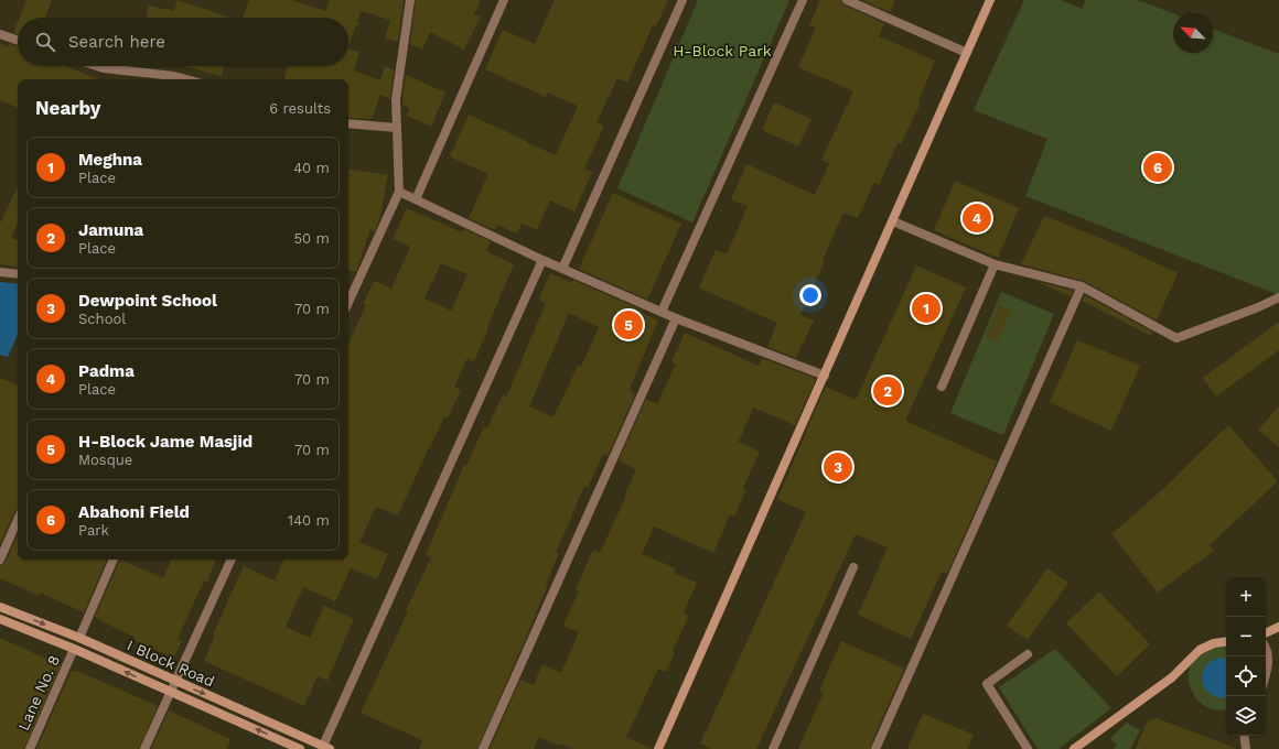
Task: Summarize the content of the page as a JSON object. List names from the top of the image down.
{
  "streets": {
    "street": ["I Block Road", "Lane No. 8"]
  },
  "crossings": [
    ["I Block Road", "Lane No. 8"]
  ],
  "parks": ["H-Block Park"],
  "north": "top left",
  "page": {
    "search": "Search here",
    "heading": ["Nearby", "6 results"],
    "list": [
      {
        "mark": "1",
        "name": "Meghna",
        "note": "Place",
        "value": "40 m"
      },
      {
        "mark": "2",
        "name": "Jamuna",
        "note": "Place",
        "value": "50 m"
      },
      {
        "mark": "3",
        "name": "Dewpoint School",
        "note": "School",
        "value": "70 m"
      },
      {
        "mark": "4",
        "name": "Padma",
        "note": "Place",
        "value": "70 m"
      },
      {
        "mark": "5",
        "name": "H-Block Jame Masjid",
        "note": "Mosque",
        "value": "70 m"
      },
      {
        "mark": "6",
        "name": "Abahoni Field",
        "note": "Park",
        "value": "140 m"
      }
    ],
    "pins": [
      "6",
      "4",
      "1",
      "5",
      "2",
      "3"
    ],
    "map_buttons": ["+", "−"]
  }
}
